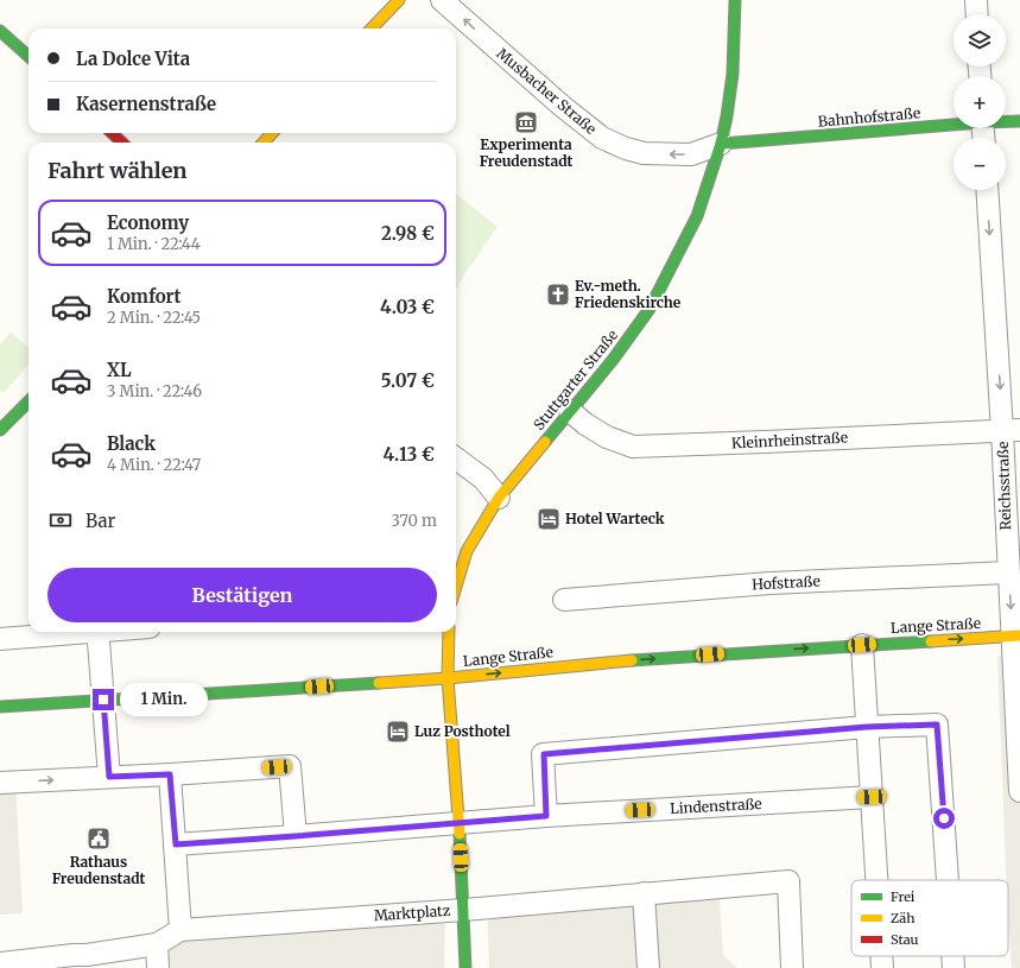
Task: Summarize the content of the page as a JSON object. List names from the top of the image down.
{
  "streets": {
    "street": [
      "Musbacher Straße",
      "Bahnhofstraße",
      "Stuttgarter Straße",
      "Kleinrheinstraße",
      "Reichsstraße",
      "Hofstraße",
      "Lange Straße",
      "Lindenstraße",
      "Marktplatz"
    ]
  },
  "crossings": [
    ["Musbacher Straße", "Bahnhofstraße"],
    ["Musbacher Straße", "Stuttgarter Straße"],
    ["Bahnhofstraße", "Stuttgarter Straße"],
    ["Stuttgarter Straße", "Kleinrheinstraße"],
    ["Kleinrheinstraße", "Reichsstraße"],
    ["Reichsstraße", "Hofstraße"],
    ["Reichsstraße", "Lange Straße"]
  ],
  "one_way": ["Musbacher Straße", "Reichsstraße", "Lange Straße"],
  "places": {
    "museum": ["Experimenta Freudenstadt"],
    "church": ["Ev.-meth. Friedenskirche"],
    "hotel": ["Hotel Warteck", "Luz Posthotel"],
    "public building": ["Rathaus Freudenstadt"]
  },
  "legend": ["Frei", "Zäh", "Stau"],
  "page": {
    "map_buttons": ["+", "−"],
    "banner": ["La Dolce Vita", "Kasernenstraße"],
    "heading": "Fahrt wählen",
    "list": [
      {
        "name": "Economy",
        "note": "1 Min. · 22:44",
        "value": "2.98 €"
      },
      {
        "name": "Komfort",
        "note": "2 Min. · 22:45",
        "value": "4.03 €"
      },
      {
        "name": "XL",
        "note": "3 Min. · 22:46",
        "value": "5.07 €"
      },
      {
        "name": "Black",
        "note": "4 Min. · 22:47",
        "value": "4.13 €"
      }
    ],
    "pay": ["Bar", "370 m"],
    "buttons": "Bestätigen",
    "bubble": "1 Min."
  }
}
